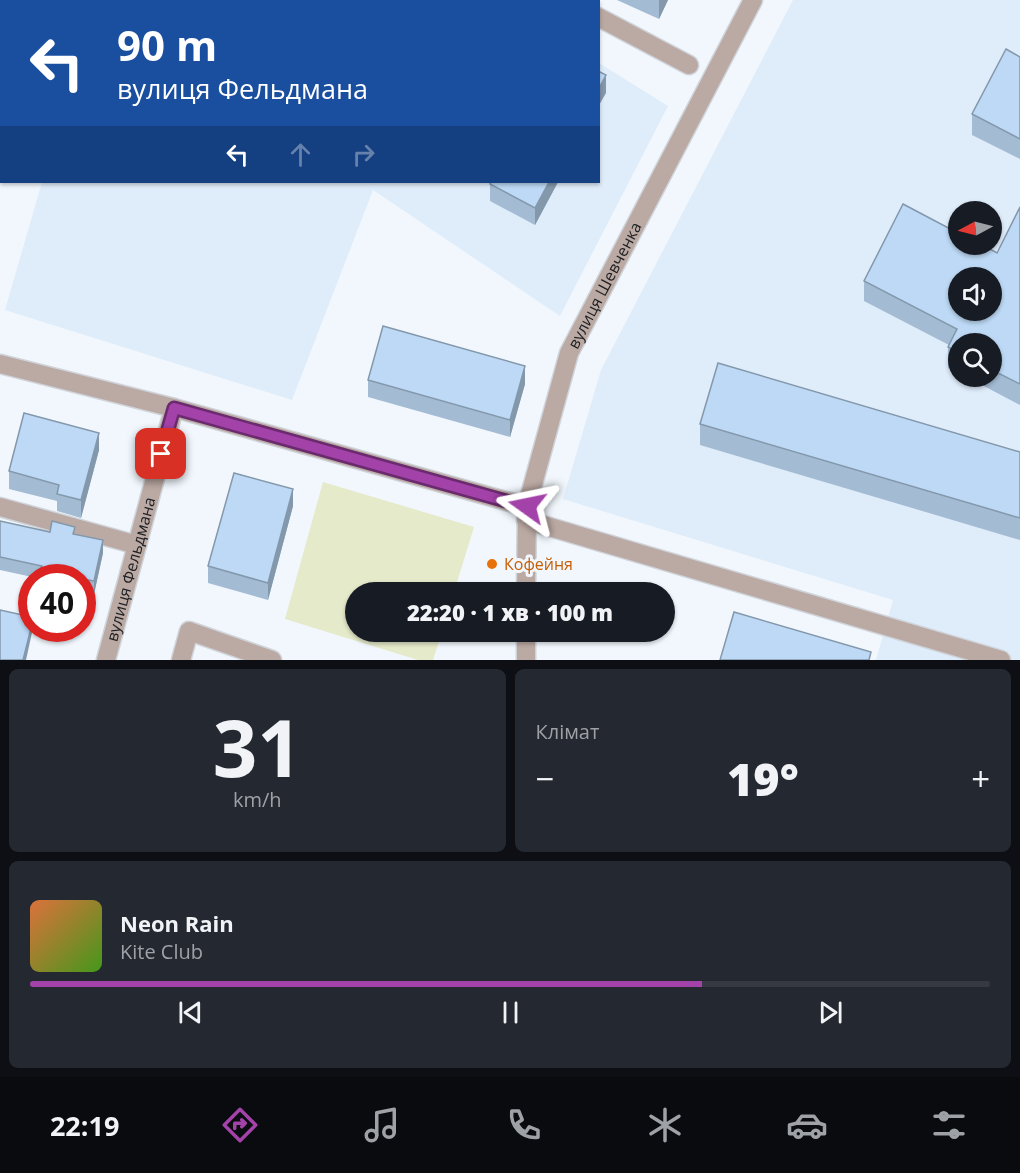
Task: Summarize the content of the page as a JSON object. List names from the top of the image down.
{
  "streets": {
    "street": ["вулиця Шевченка", "вулиця Фельдмана"]
  },
  "places": ["Кофейня"],
  "north": "left",
  "page": {
    "turn": ["90 m", "вулиця Фельдмана"],
    "limit": "40",
    "trip": "22:20 · 1 хв · 100 m",
    "tile": [
      ["31", "km/h"],
      "Клімат"
    ],
    "heat": ["−", "19°", "+"],
    "song": ["Neon Rain", "Kite Club"],
    "tabs": "22:19"
  }
}
